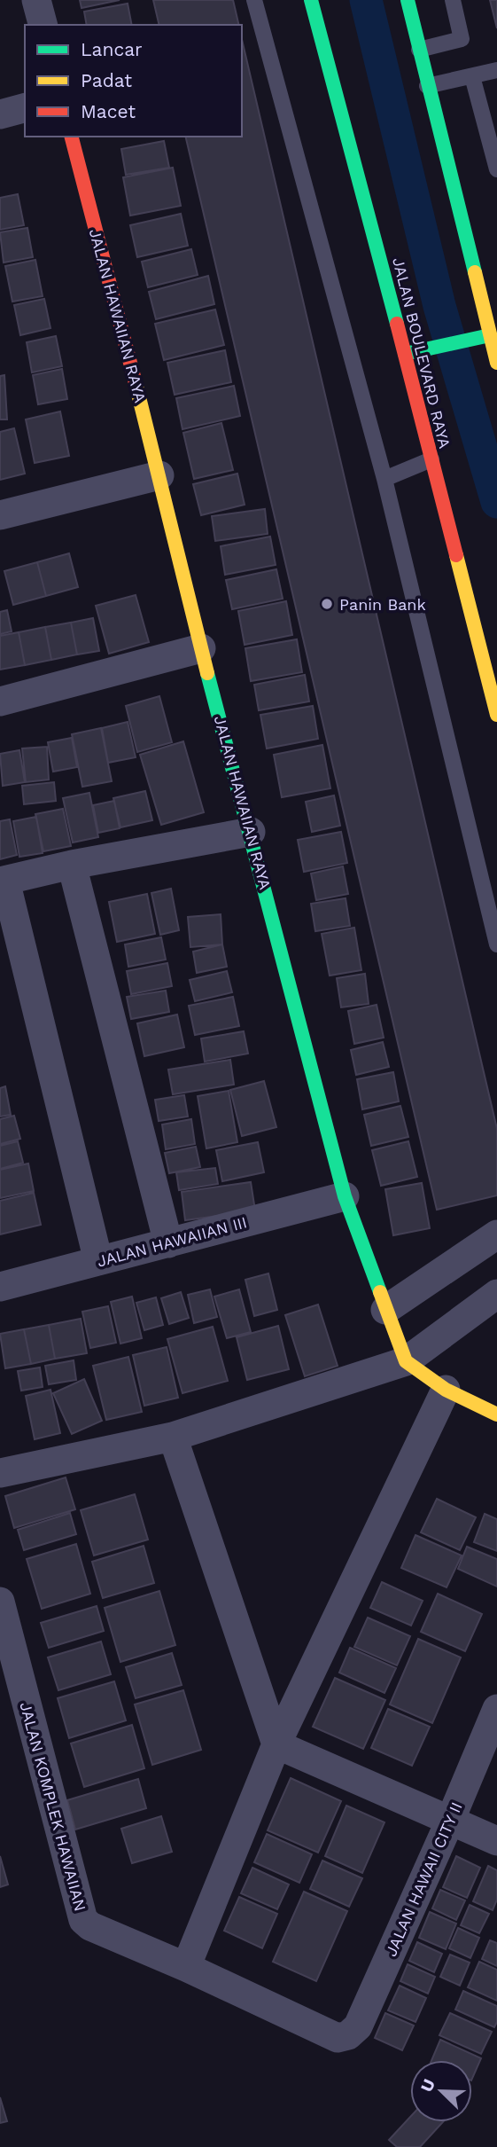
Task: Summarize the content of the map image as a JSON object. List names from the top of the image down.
{
  "streets": {
    "street": [
      "JALAN HAWAIIAN RAYA",
      "JALAN BOULEVARD RAYA",
      "JALAN HAWAIIAN III",
      "JALAN KOMPLEK HAWAIIAN",
      "JALAN HAWAII CITY II"
    ]
  },
  "crossings": [
    ["JALAN HAWAIIAN RAYA", "JALAN HAWAIIAN III"],
    ["JALAN KOMPLEK HAWAIIAN", "JALAN HAWAII CITY II"]
  ],
  "places": ["Panin Bank"],
  "legend": ["Lancar", "Padat", "Macet"],
  "north": "top left"
}
